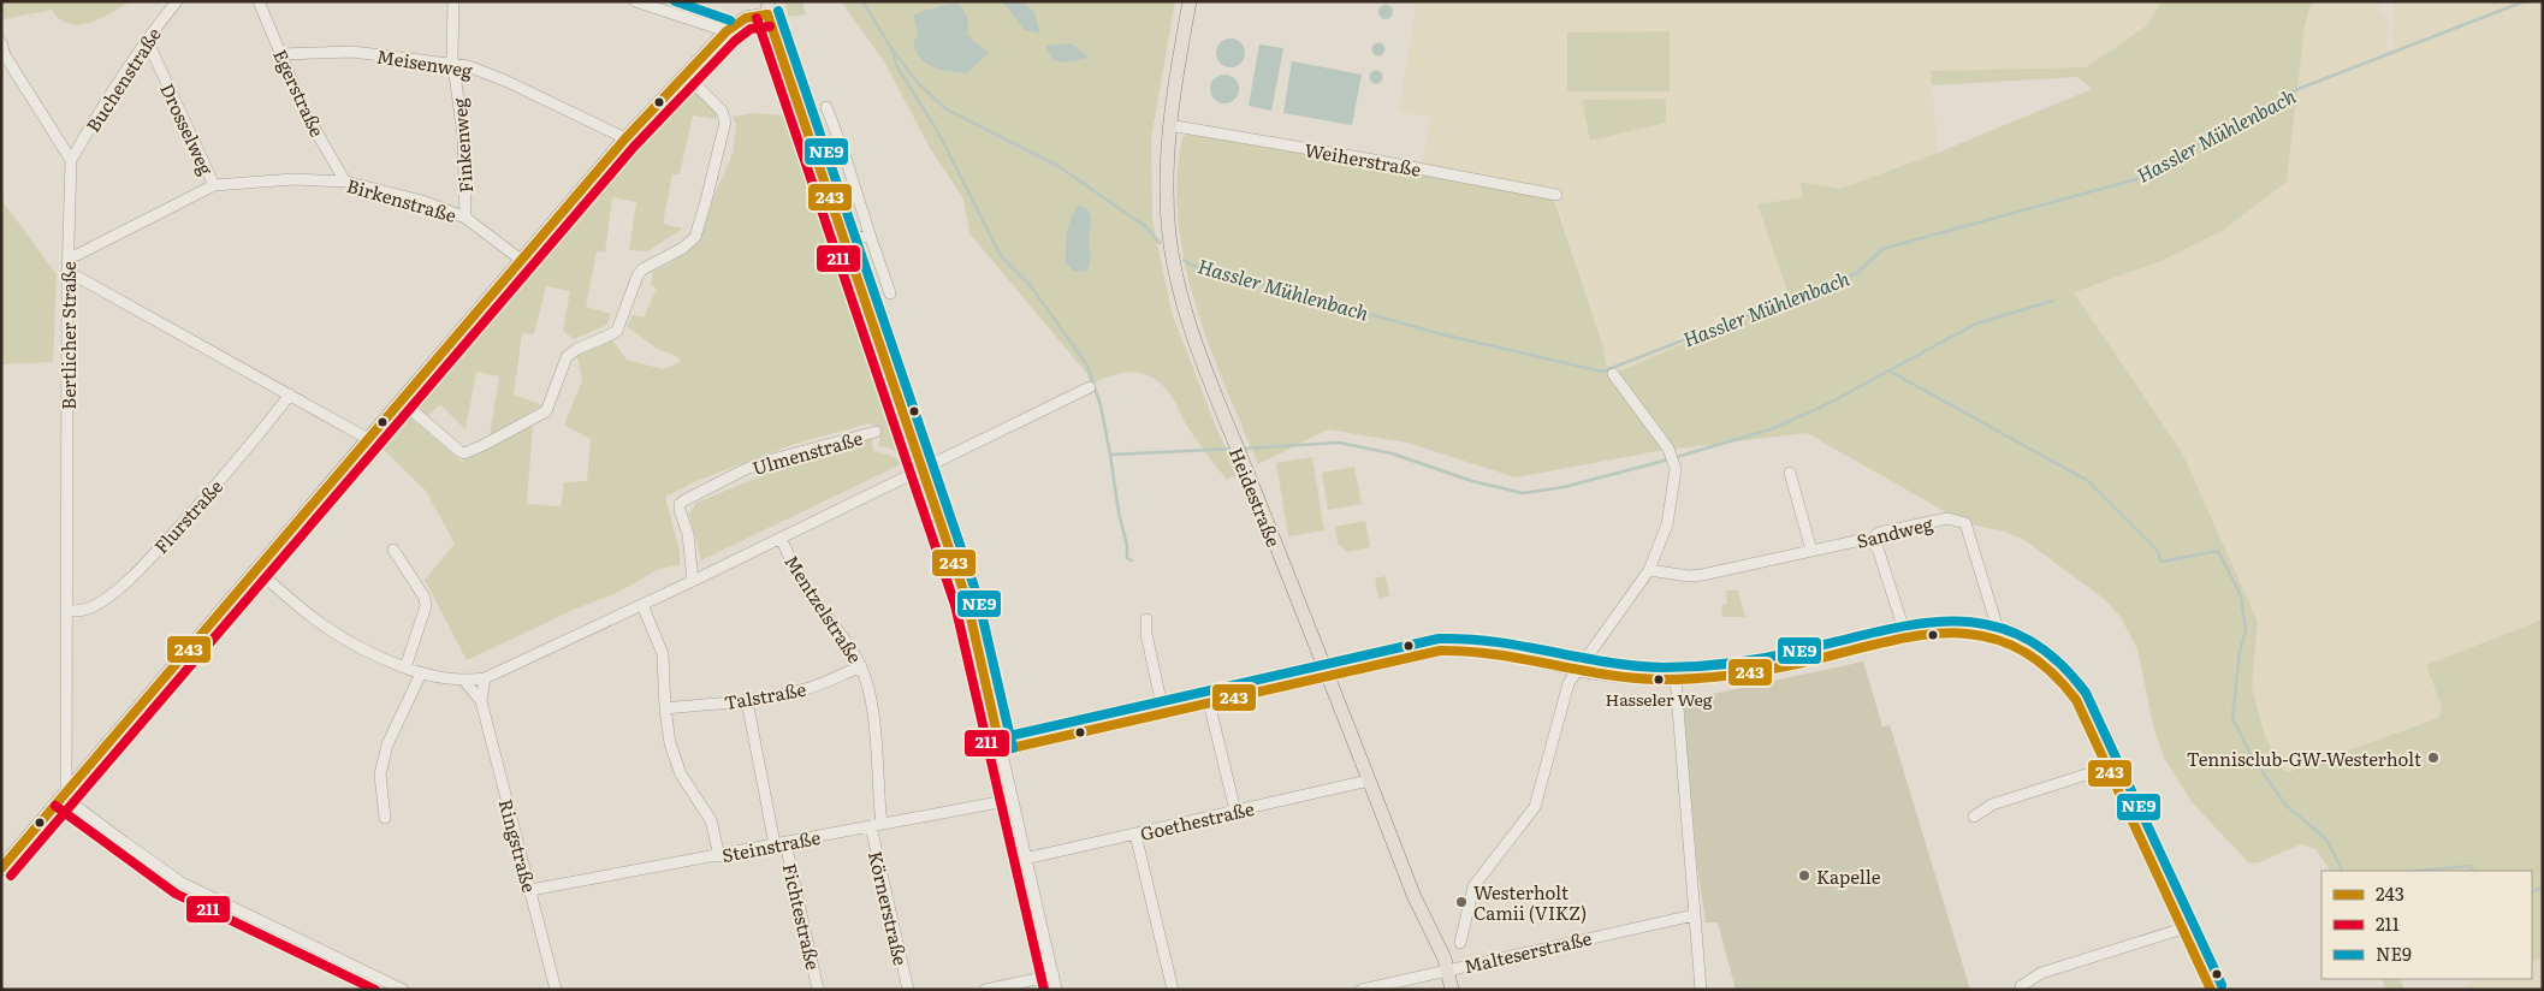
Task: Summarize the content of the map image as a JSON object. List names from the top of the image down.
{
  "streets": {
    "main road": ["Heidestraße"],
    "street": [
      "Meisenweg",
      "Buchenstraße",
      "Egerstraße",
      "Drosselweg",
      "Finkenweg",
      "Weiherstraße",
      "Birkenstraße",
      "Bertlicher Straße",
      "Ulmenstraße",
      "Flurstraße",
      "Sandweg",
      "Mentzelstraße",
      "Talstraße",
      "Goethestraße",
      "Ringstraße",
      "Steinstraße",
      "Körnerstraße",
      "Fichtestraße",
      "Malteserstraße"
    ]
  },
  "crossings": [
    ["Meisenweg", "Egerstraße"],
    ["Meisenweg", "Finkenweg"],
    ["Buchenstraße", "Drosselweg"],
    ["Buchenstraße", "Bertlicher Straße"],
    ["Egerstraße", "Birkenstraße"],
    ["Drosselweg", "Birkenstraße"],
    ["Finkenweg", "Birkenstraße"],
    ["Weiherstraße", "Heidestraße"],
    ["Birkenstraße", "Bertlicher Straße"],
    ["Bertlicher Straße", "Flurstraße"],
    ["Heidestraße", "Goethestraße"],
    ["Heidestraße", "Malteserstraße"],
    ["Mentzelstraße", "Talstraße"],
    ["Mentzelstraße", "Steinstraße"],
    ["Mentzelstraße", "Körnerstraße"],
    ["Talstraße", "Fichtestraße"],
    ["Ringstraße", "Steinstraße"],
    ["Steinstraße", "Körnerstraße"],
    ["Steinstraße", "Fichtestraße"]
  ],
  "water": ["Hassler Mühlenbach"],
  "places": [
    "Hasseler Weg",
    "Tennisclub-GW-Westerholt",
    "Kapelle",
    "Westerholt Camii (VIKZ)"
  ],
  "lines": ["transit line NE9", "transit line 243", "transit line 211"],
  "legend": ["243", "211", "NE9"]
}
